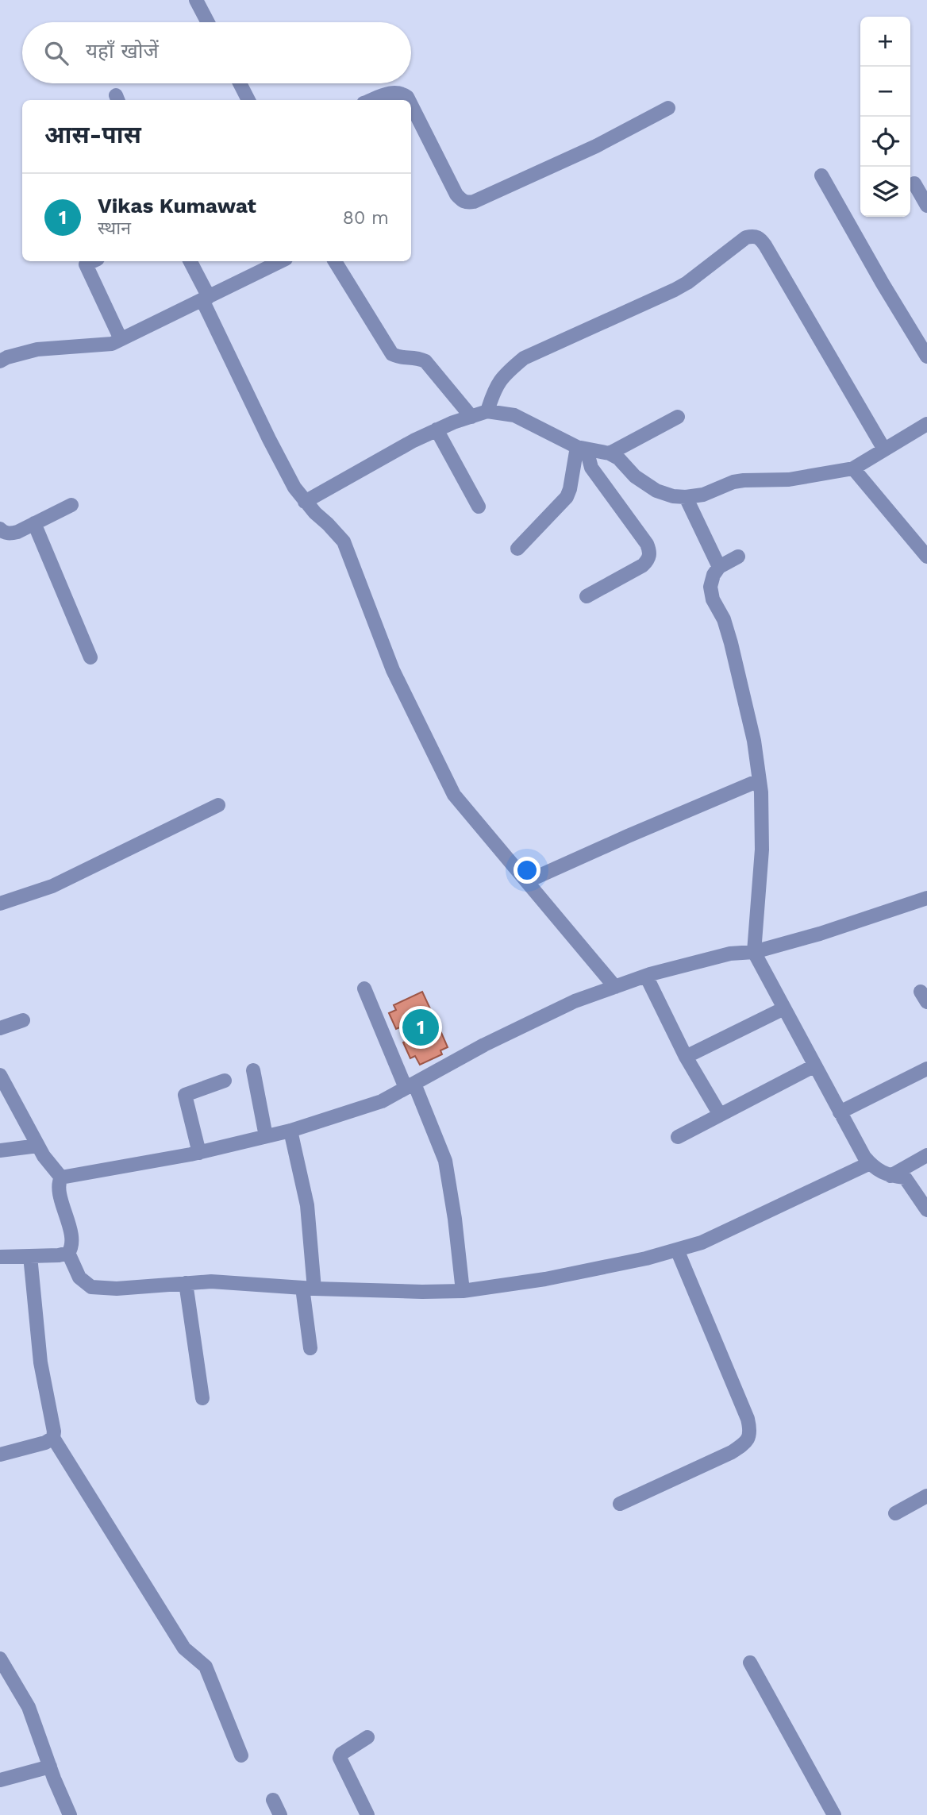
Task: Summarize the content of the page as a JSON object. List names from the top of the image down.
{
  "page": {
    "map_buttons": ["+", "−"],
    "search": "यहाँ खोजें",
    "heading": "आस-पास",
    "list": [
      {
        "mark": "1",
        "name": "Vikas Kumawat",
        "note": "स्थान",
        "value": "80 m"
      }
    ],
    "pins": "1"
  }
}
